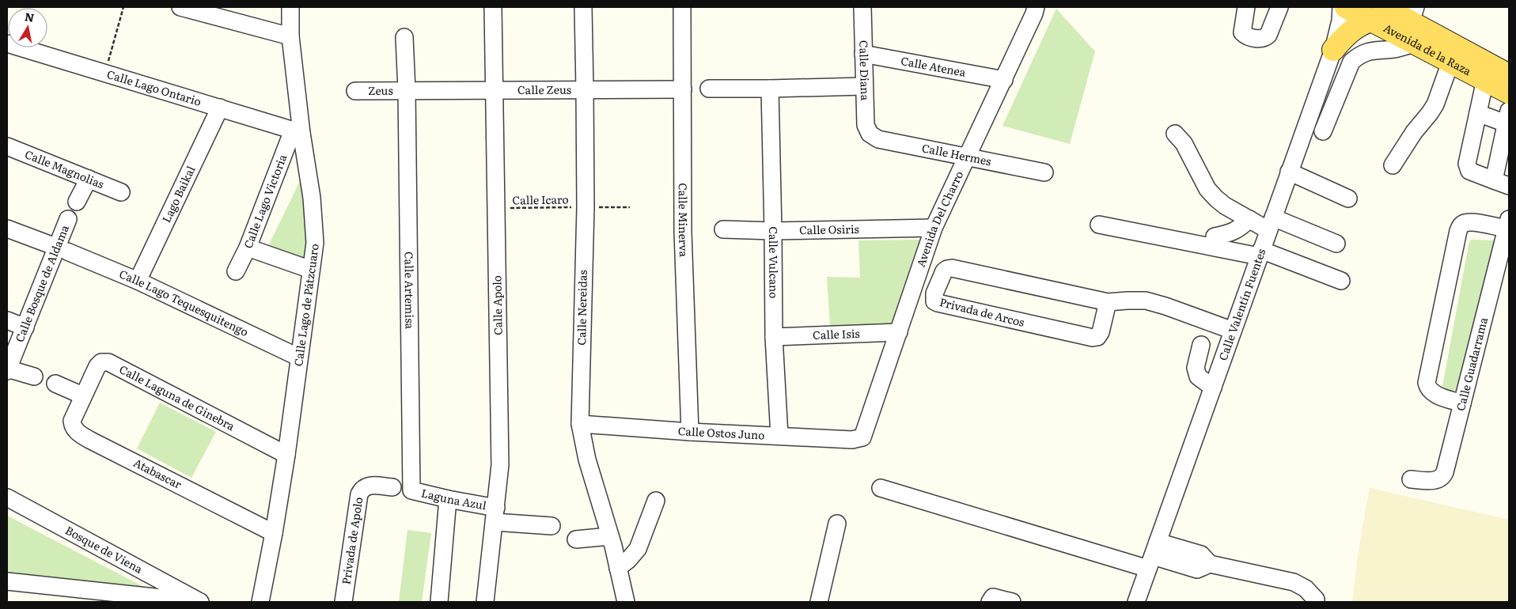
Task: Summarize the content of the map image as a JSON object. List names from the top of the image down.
{
  "streets": {
    "main road": ["Avenida de la Raza"],
    "street": [
      "Calle Atenea",
      "Calle Diana",
      "Calle Lago Ontario",
      "Calle Zeus",
      "Zeus",
      "Calle Hermes",
      "Calle Magnolias",
      "Lago Baikal",
      "Calle Lago Victoria",
      "Avenida Del Charro",
      "Calle Minerva",
      "Calle Osiris",
      "Calle Vulcano",
      "Calle Bosque de Aldama",
      "Calle Artemisa",
      "Calle Lago Tequesquitengo",
      "Calle Lago de Pátzcuaro",
      "Calle Apolo",
      "Calle Valentín Fuentes",
      "Calle Nereidas",
      "Privada de Arcos",
      "Calle Isis",
      "Calle Guadarrama",
      "Calle Laguna de Ginebra",
      "Calle Ostos Juno",
      "Atabascar",
      "Laguna Azul",
      "Privada de Apolo",
      "Bosque de Viena"
    ],
    "path": ["Calle Icaro"]
  },
  "crossings": [
    ["Calle Atenea", "Calle Diana"],
    ["Calle Atenea", "Avenida Del Charro"],
    ["Calle Diana", "Calle Hermes"],
    ["Calle Lago Ontario", "Lago Baikal"],
    ["Calle Lago Ontario", "Calle Lago Victoria"],
    ["Calle Lago Ontario", "Calle Lago de Pátzcuaro"],
    ["Calle Zeus", "Zeus"],
    ["Calle Zeus", "Calle Minerva"],
    ["Calle Zeus", "Calle Artemisa"],
    ["Calle Zeus", "Calle Apolo"],
    ["Calle Zeus", "Calle Nereidas"],
    ["Zeus", "Calle Artemisa"],
    ["Calle Hermes", "Avenida Del Charro"],
    ["Lago Baikal", "Calle Lago Tequesquitengo"],
    ["Calle Icaro", "Calle Apolo"],
    ["Calle Icaro", "Calle Nereidas"],
    ["Calle Lago Victoria", "Calle Lago de Pátzcuaro"],
    ["Avenida Del Charro", "Calle Osiris"],
    ["Avenida Del Charro", "Calle Isis"],
    ["Avenida Del Charro", "Calle Ostos Juno"],
    ["Calle Minerva", "Calle Ostos Juno"],
    ["Calle Osiris", "Calle Vulcano"],
    ["Calle Vulcano", "Calle Isis"],
    ["Calle Vulcano", "Calle Ostos Juno"],
    ["Calle Bosque de Aldama", "Calle Lago Tequesquitengo"],
    ["Calle Artemisa", "Laguna Azul"],
    ["Calle Lago Tequesquitengo", "Calle Lago de Pátzcuaro"],
    ["Calle Lago de Pátzcuaro", "Calle Laguna de Ginebra"],
    ["Calle Lago de Pátzcuaro", "Atabascar"],
    ["Calle Apolo", "Laguna Azul"],
    ["Calle Valentín Fuentes", "Privada de Arcos"],
    ["Calle Nereidas", "Calle Ostos Juno"],
    ["Calle Laguna de Ginebra", "Atabascar"]
  ],
  "north": "top"
}
